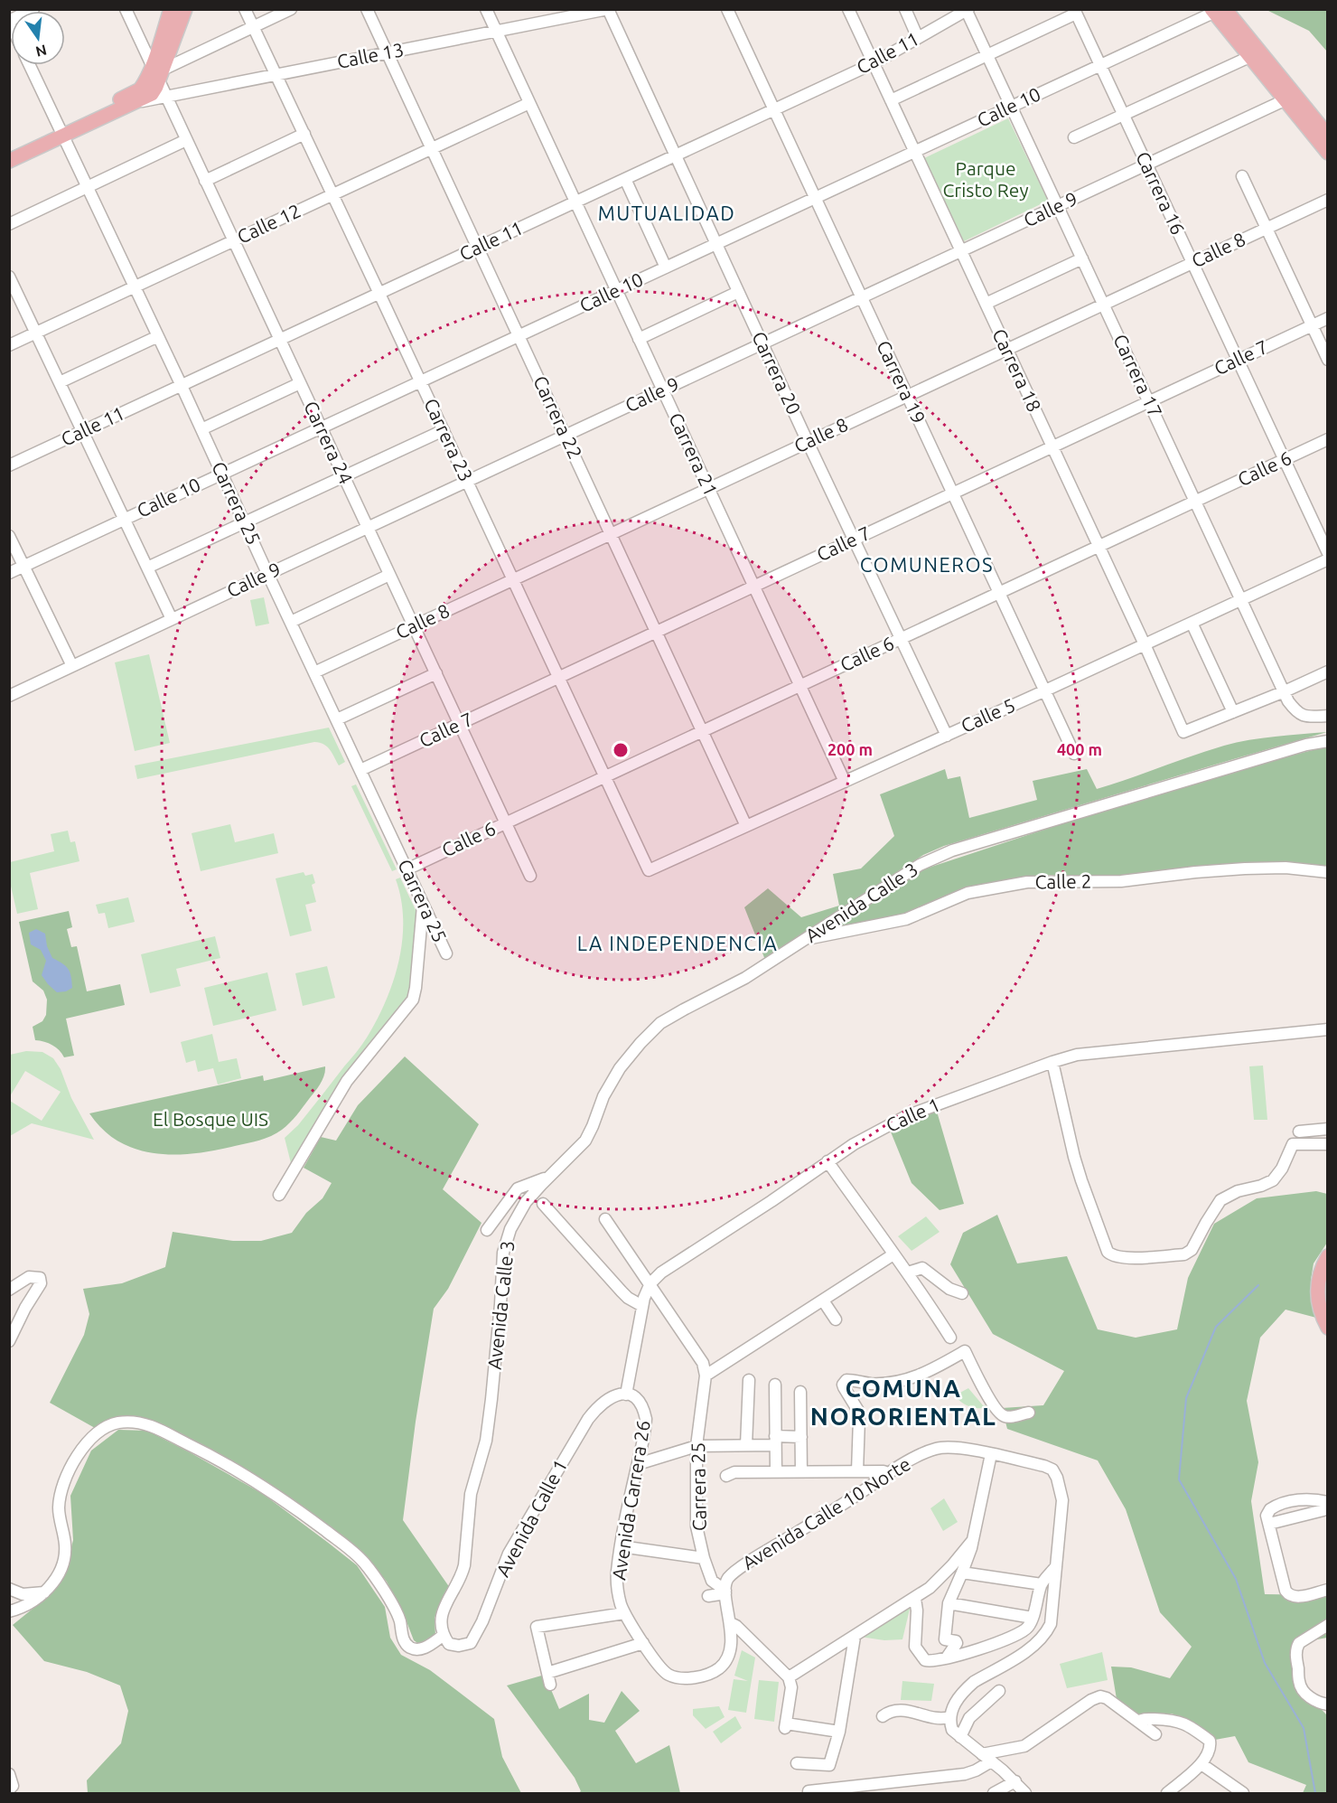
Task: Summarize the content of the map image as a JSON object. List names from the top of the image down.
{
  "streets": {
    "street": [
      "Calle 11",
      "Calle 13",
      "Calle 10",
      "Carrera 16",
      "Calle 9",
      "Calle 12",
      "Calle 8",
      "Calle 7",
      "Carrera 18",
      "Carrera 20",
      "Carrera 17",
      "Carrera 19",
      "Carrera 22",
      "Carrera 23",
      "Carrera 24",
      "Carrera 21",
      "Calle 6",
      "Carrera 25",
      "Calle 5",
      "Calle 2",
      "Avenida Calle 3",
      "Calle 1",
      "Avenida Carrera 26",
      "Avenida Calle 10 Norte",
      "Avenida Calle 1"
    ]
  },
  "crossings": [
    ["Calle 11", "Carrera 18"],
    ["Calle 11", "Carrera 20"],
    ["Calle 11", "Carrera 17"],
    ["Calle 11", "Carrera 19"],
    ["Calle 11", "Carrera 22"],
    ["Calle 11", "Carrera 23"],
    ["Calle 11", "Carrera 24"],
    ["Calle 11", "Carrera 21"],
    ["Calle 11", "Carrera 25"],
    ["Calle 13", "Carrera 20"],
    ["Calle 13", "Carrera 22"],
    ["Calle 13", "Carrera 23"],
    ["Calle 13", "Carrera 24"],
    ["Calle 13", "Carrera 21"],
    ["Calle 10", "Carrera 16"],
    ["Calle 10", "Carrera 18"],
    ["Calle 10", "Carrera 20"],
    ["Calle 10", "Carrera 17"],
    ["Calle 10", "Carrera 19"],
    ["Calle 10", "Carrera 22"],
    ["Calle 10", "Carrera 23"],
    ["Calle 10", "Carrera 24"],
    ["Calle 10", "Carrera 21"],
    ["Calle 10", "Carrera 25"],
    ["Carrera 16", "Calle 9"],
    ["Carrera 16", "Calle 8"],
    ["Carrera 16", "Calle 7"],
    ["Carrera 16", "Calle 6"],
    ["Calle 9", "Carrera 18"],
    ["Calle 9", "Carrera 20"],
    ["Calle 9", "Carrera 17"],
    ["Calle 9", "Carrera 19"],
    ["Calle 9", "Carrera 22"],
    ["Calle 9", "Carrera 23"],
    ["Calle 9", "Carrera 24"],
    ["Calle 9", "Carrera 21"],
    ["Calle 9", "Carrera 25"],
    ["Calle 12", "Carrera 22"],
    ["Calle 12", "Carrera 23"],
    ["Calle 12", "Carrera 24"],
    ["Calle 12", "Carrera 21"],
    ["Calle 12", "Carrera 25"],
    ["Calle 8", "Carrera 18"],
    ["Calle 8", "Carrera 20"],
    ["Calle 8", "Carrera 17"],
    ["Calle 8", "Carrera 19"],
    ["Calle 8", "Carrera 22"],
    ["Calle 8", "Carrera 23"],
    ["Calle 8", "Carrera 24"],
    ["Calle 8", "Carrera 21"],
    ["Calle 8", "Carrera 25"],
    ["Calle 7", "Carrera 18"],
    ["Calle 7", "Carrera 20"],
    ["Calle 7", "Carrera 17"],
    ["Calle 7", "Carrera 19"],
    ["Calle 7", "Carrera 22"],
    ["Calle 7", "Carrera 23"],
    ["Calle 7", "Carrera 24"],
    ["Calle 7", "Carrera 21"],
    ["Calle 7", "Carrera 25"],
    ["Carrera 18", "Calle 6"],
    ["Carrera 18", "Calle 5"],
    ["Carrera 20", "Calle 6"],
    ["Carrera 20", "Calle 5"],
    ["Carrera 17", "Calle 6"],
    ["Carrera 17", "Calle 5"],
    ["Carrera 19", "Calle 6"],
    ["Carrera 19", "Calle 5"],
    ["Carrera 22", "Calle 6"],
    ["Carrera 22", "Calle 5"],
    ["Carrera 23", "Calle 6"],
    ["Carrera 23", "Calle 5"],
    ["Carrera 24", "Calle 6"],
    ["Carrera 21", "Calle 6"],
    ["Carrera 21", "Calle 5"],
    ["Calle 6", "Carrera 25"],
    ["Carrera 25", "Avenida Calle 10 Norte"],
    ["Calle 2", "Avenida Calle 3"],
    ["Avenida Calle 3", "Avenida Calle 1"],
    ["Avenida Carrera 26", "Avenida Calle 1"]
  ],
  "districts": [
    "MUTUALIDAD",
    "COMUNEROS",
    "LA INDEPENDENCIA",
    "COMUNA NORORIENTAL"
  ],
  "parks": ["Parque Cristo Rey", "El Bosque UIS"],
  "north": "bottom",
  "rings": ["200 m", "400 m"]
}
